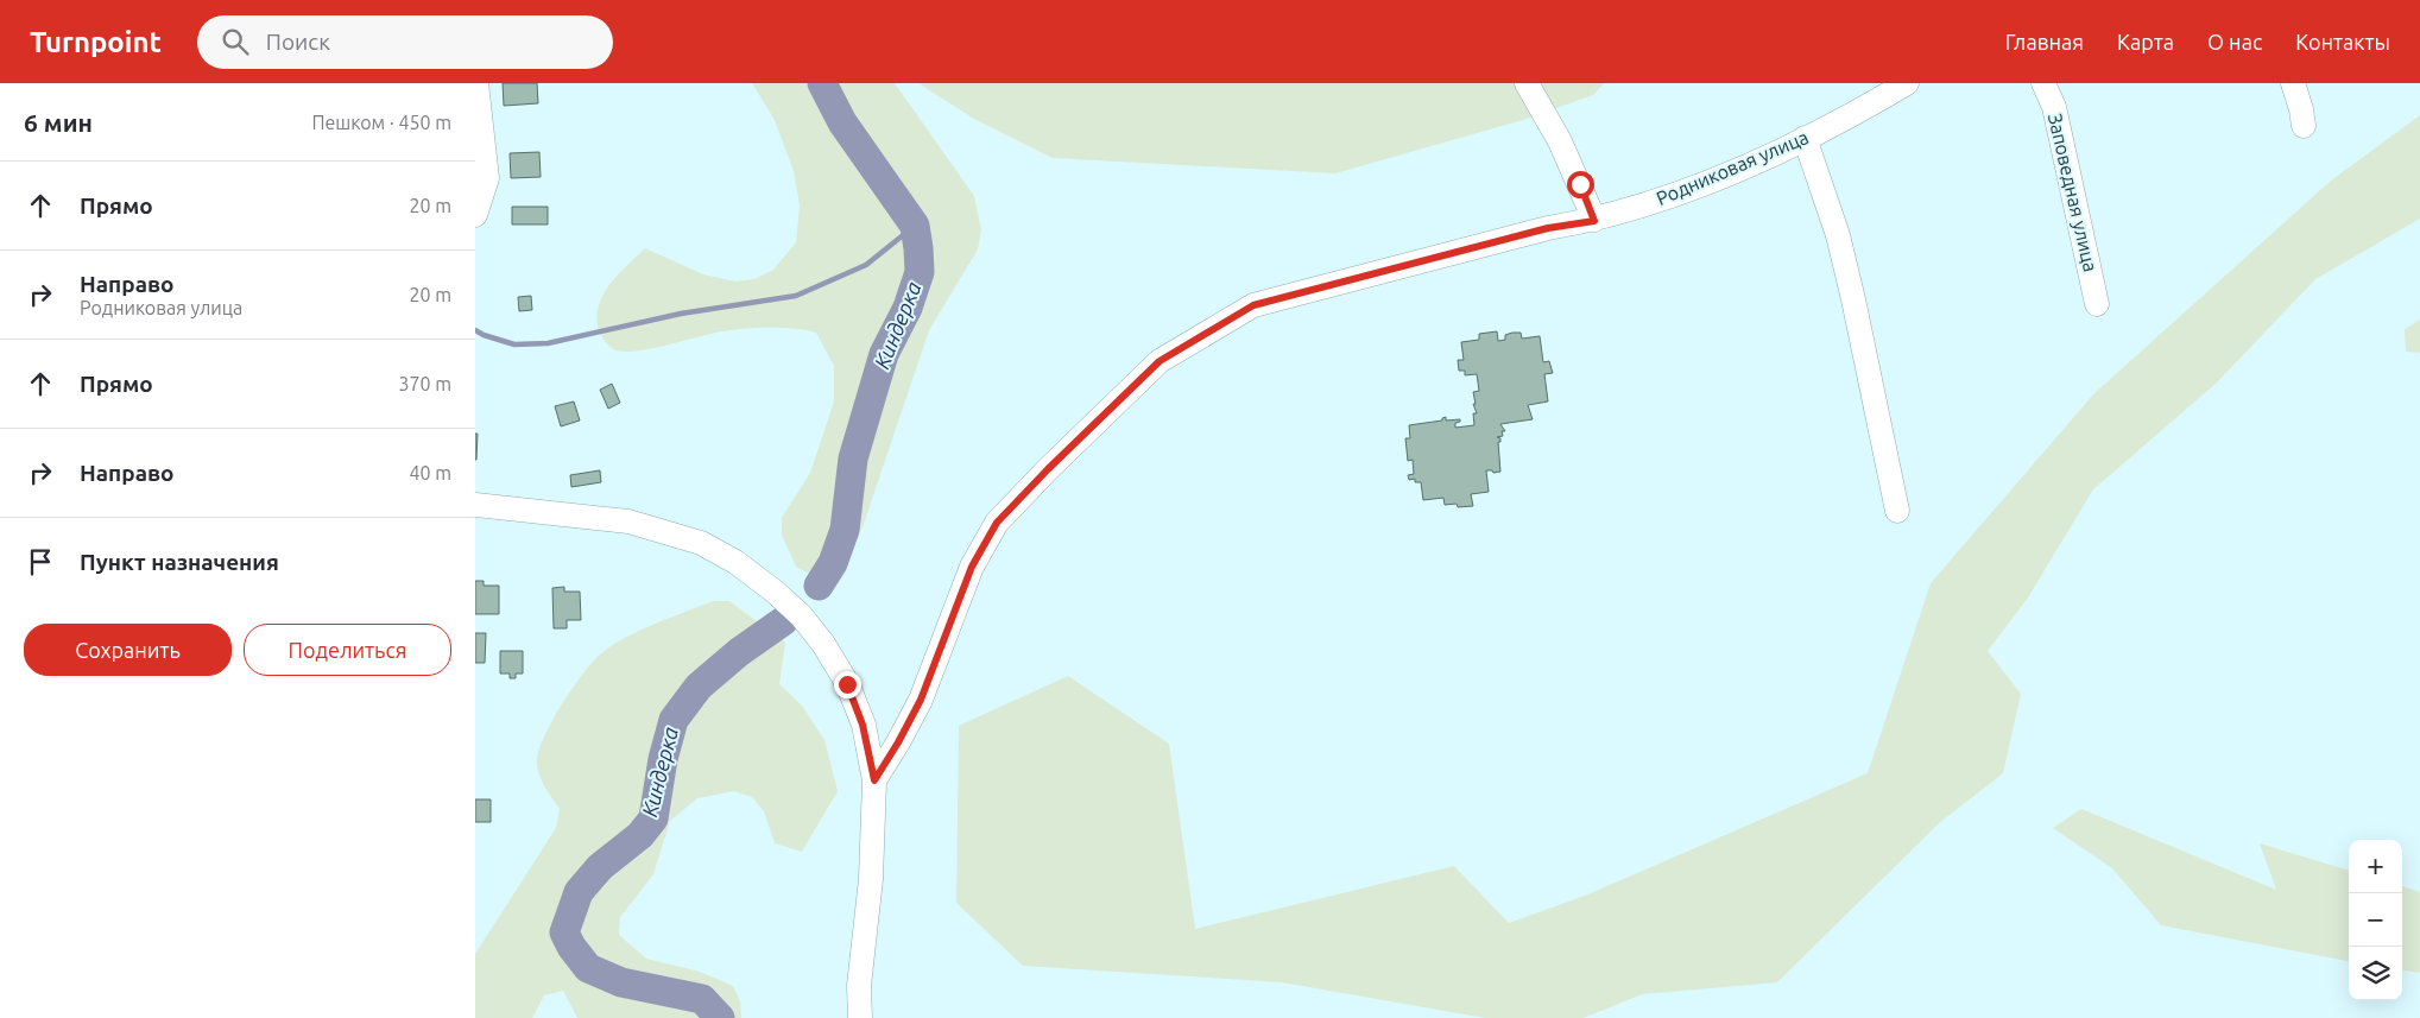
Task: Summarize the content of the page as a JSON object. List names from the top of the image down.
{
  "streets": {
    "street": ["Родниковая улица", "Заповедная улица"]
  },
  "water": ["Киндерка"],
  "page": {
    "header": "Turnpoint",
    "search": "Поиск",
    "nav": [
      "Главная",
      "Карта",
      "О нас",
      "Контакты"
    ],
    "heading": ["6 мин", "Пешком · 450 m"],
    "list": [
      ["Прямо", "20 m"],
      ["Направо", "Родниковая улица", "20 m"],
      ["Прямо", "370 m"],
      ["Направо", "40 m"],
      "Пункт назначения"
    ],
    "buttons": ["Сохранить", "Поделиться"],
    "map_buttons": ["+", "−"]
  }
}
